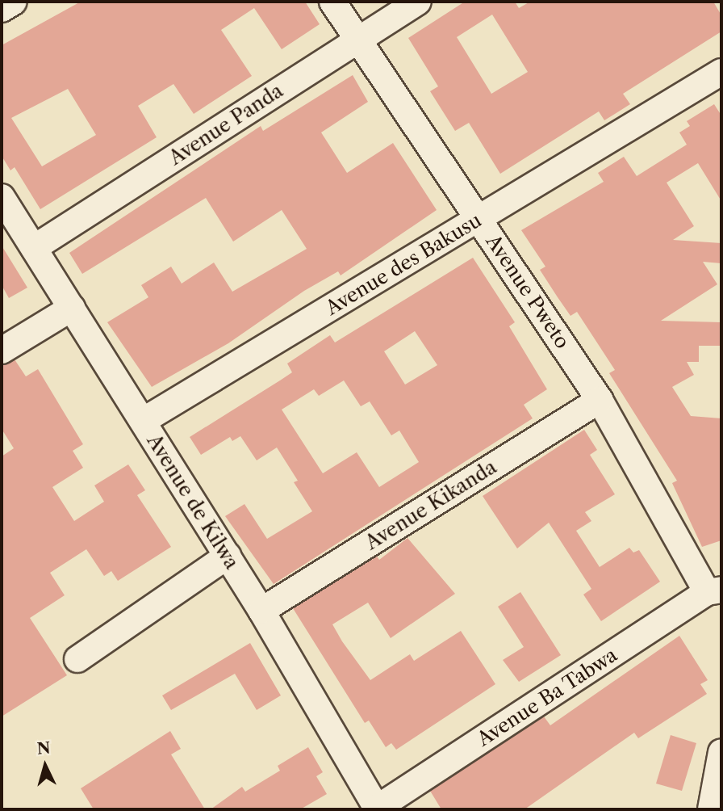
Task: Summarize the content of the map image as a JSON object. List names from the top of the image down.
{
  "streets": {
    "street": [
      "Avenue Panda",
      "Avenue des Bakusu",
      "Avenue Pweto",
      "Avenue de Kilwa",
      "Avenue Kikanda",
      "Avenue Ba Tabwa"
    ]
  },
  "crossings": [
    ["Avenue Panda", "Avenue Pweto"],
    ["Avenue Panda", "Avenue de Kilwa"],
    ["Avenue des Bakusu", "Avenue Pweto"],
    ["Avenue des Bakusu", "Avenue de Kilwa"],
    ["Avenue Pweto", "Avenue Kikanda"],
    ["Avenue Pweto", "Avenue Ba Tabwa"],
    ["Avenue de Kilwa", "Avenue Kikanda"],
    ["Avenue de Kilwa", "Avenue Ba Tabwa"]
  ],
  "north": "top"
}
